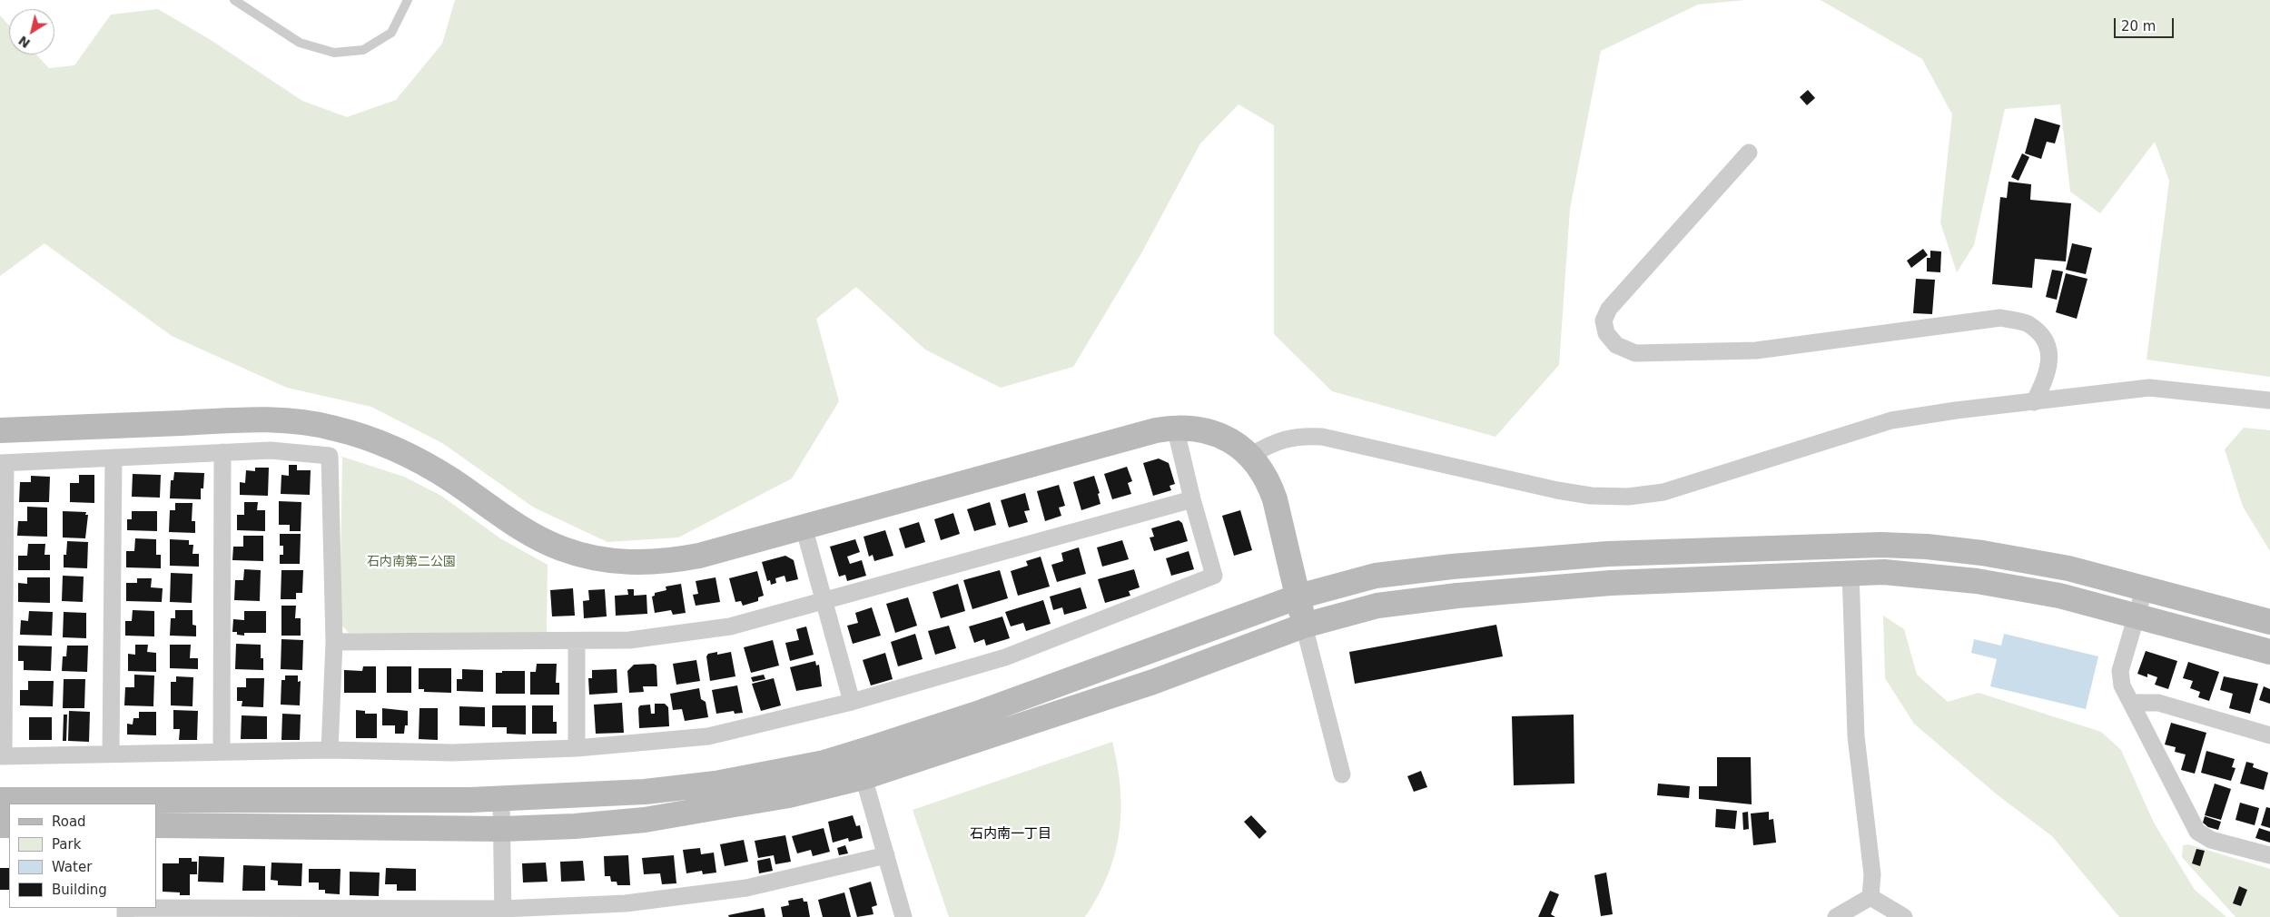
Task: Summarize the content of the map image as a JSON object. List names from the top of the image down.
{
  "districts": ["石内南一丁目"],
  "parks": ["石内南第二公園"],
  "legend": [
    "Road",
    "Park",
    "Water",
    "Building"
  ],
  "scale_bar": "20 m",
  "north": "bottom left"
}
